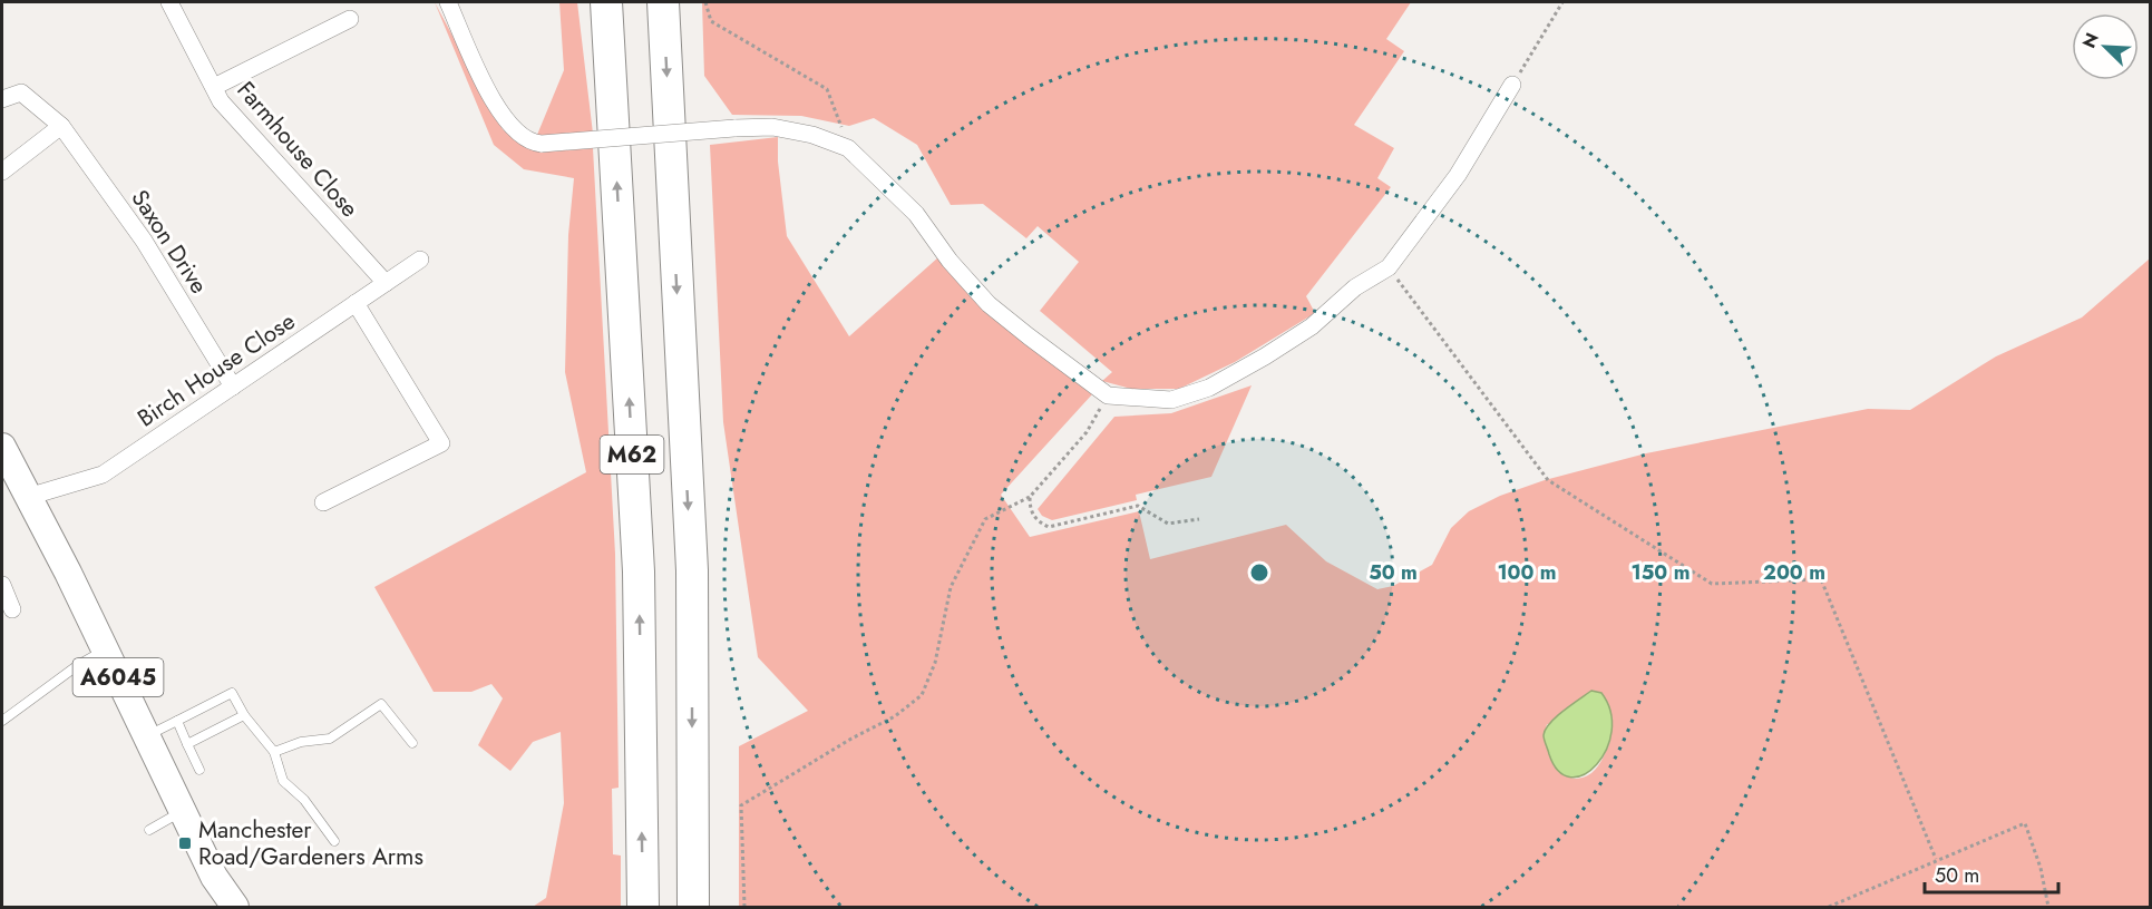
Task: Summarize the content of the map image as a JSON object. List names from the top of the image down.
{
  "streets": {
    "highway": ["M62"],
    "main road": ["A6045"],
    "street": ["Farmhouse Close", "Saxon Drive", "Birch House Close"]
  },
  "crossings": [
    ["Farmhouse Close", "Birch House Close"],
    ["Saxon Drive", "Birch House Close"],
    ["Birch House Close", "A6045"]
  ],
  "places": {
    "transit": ["Manchester Road/Gardeners Arms"]
  },
  "scale_bar": "50 m",
  "north": "top left",
  "rings": [
    "50 m",
    "100 m",
    "150 m",
    "200 m"
  ]
}
